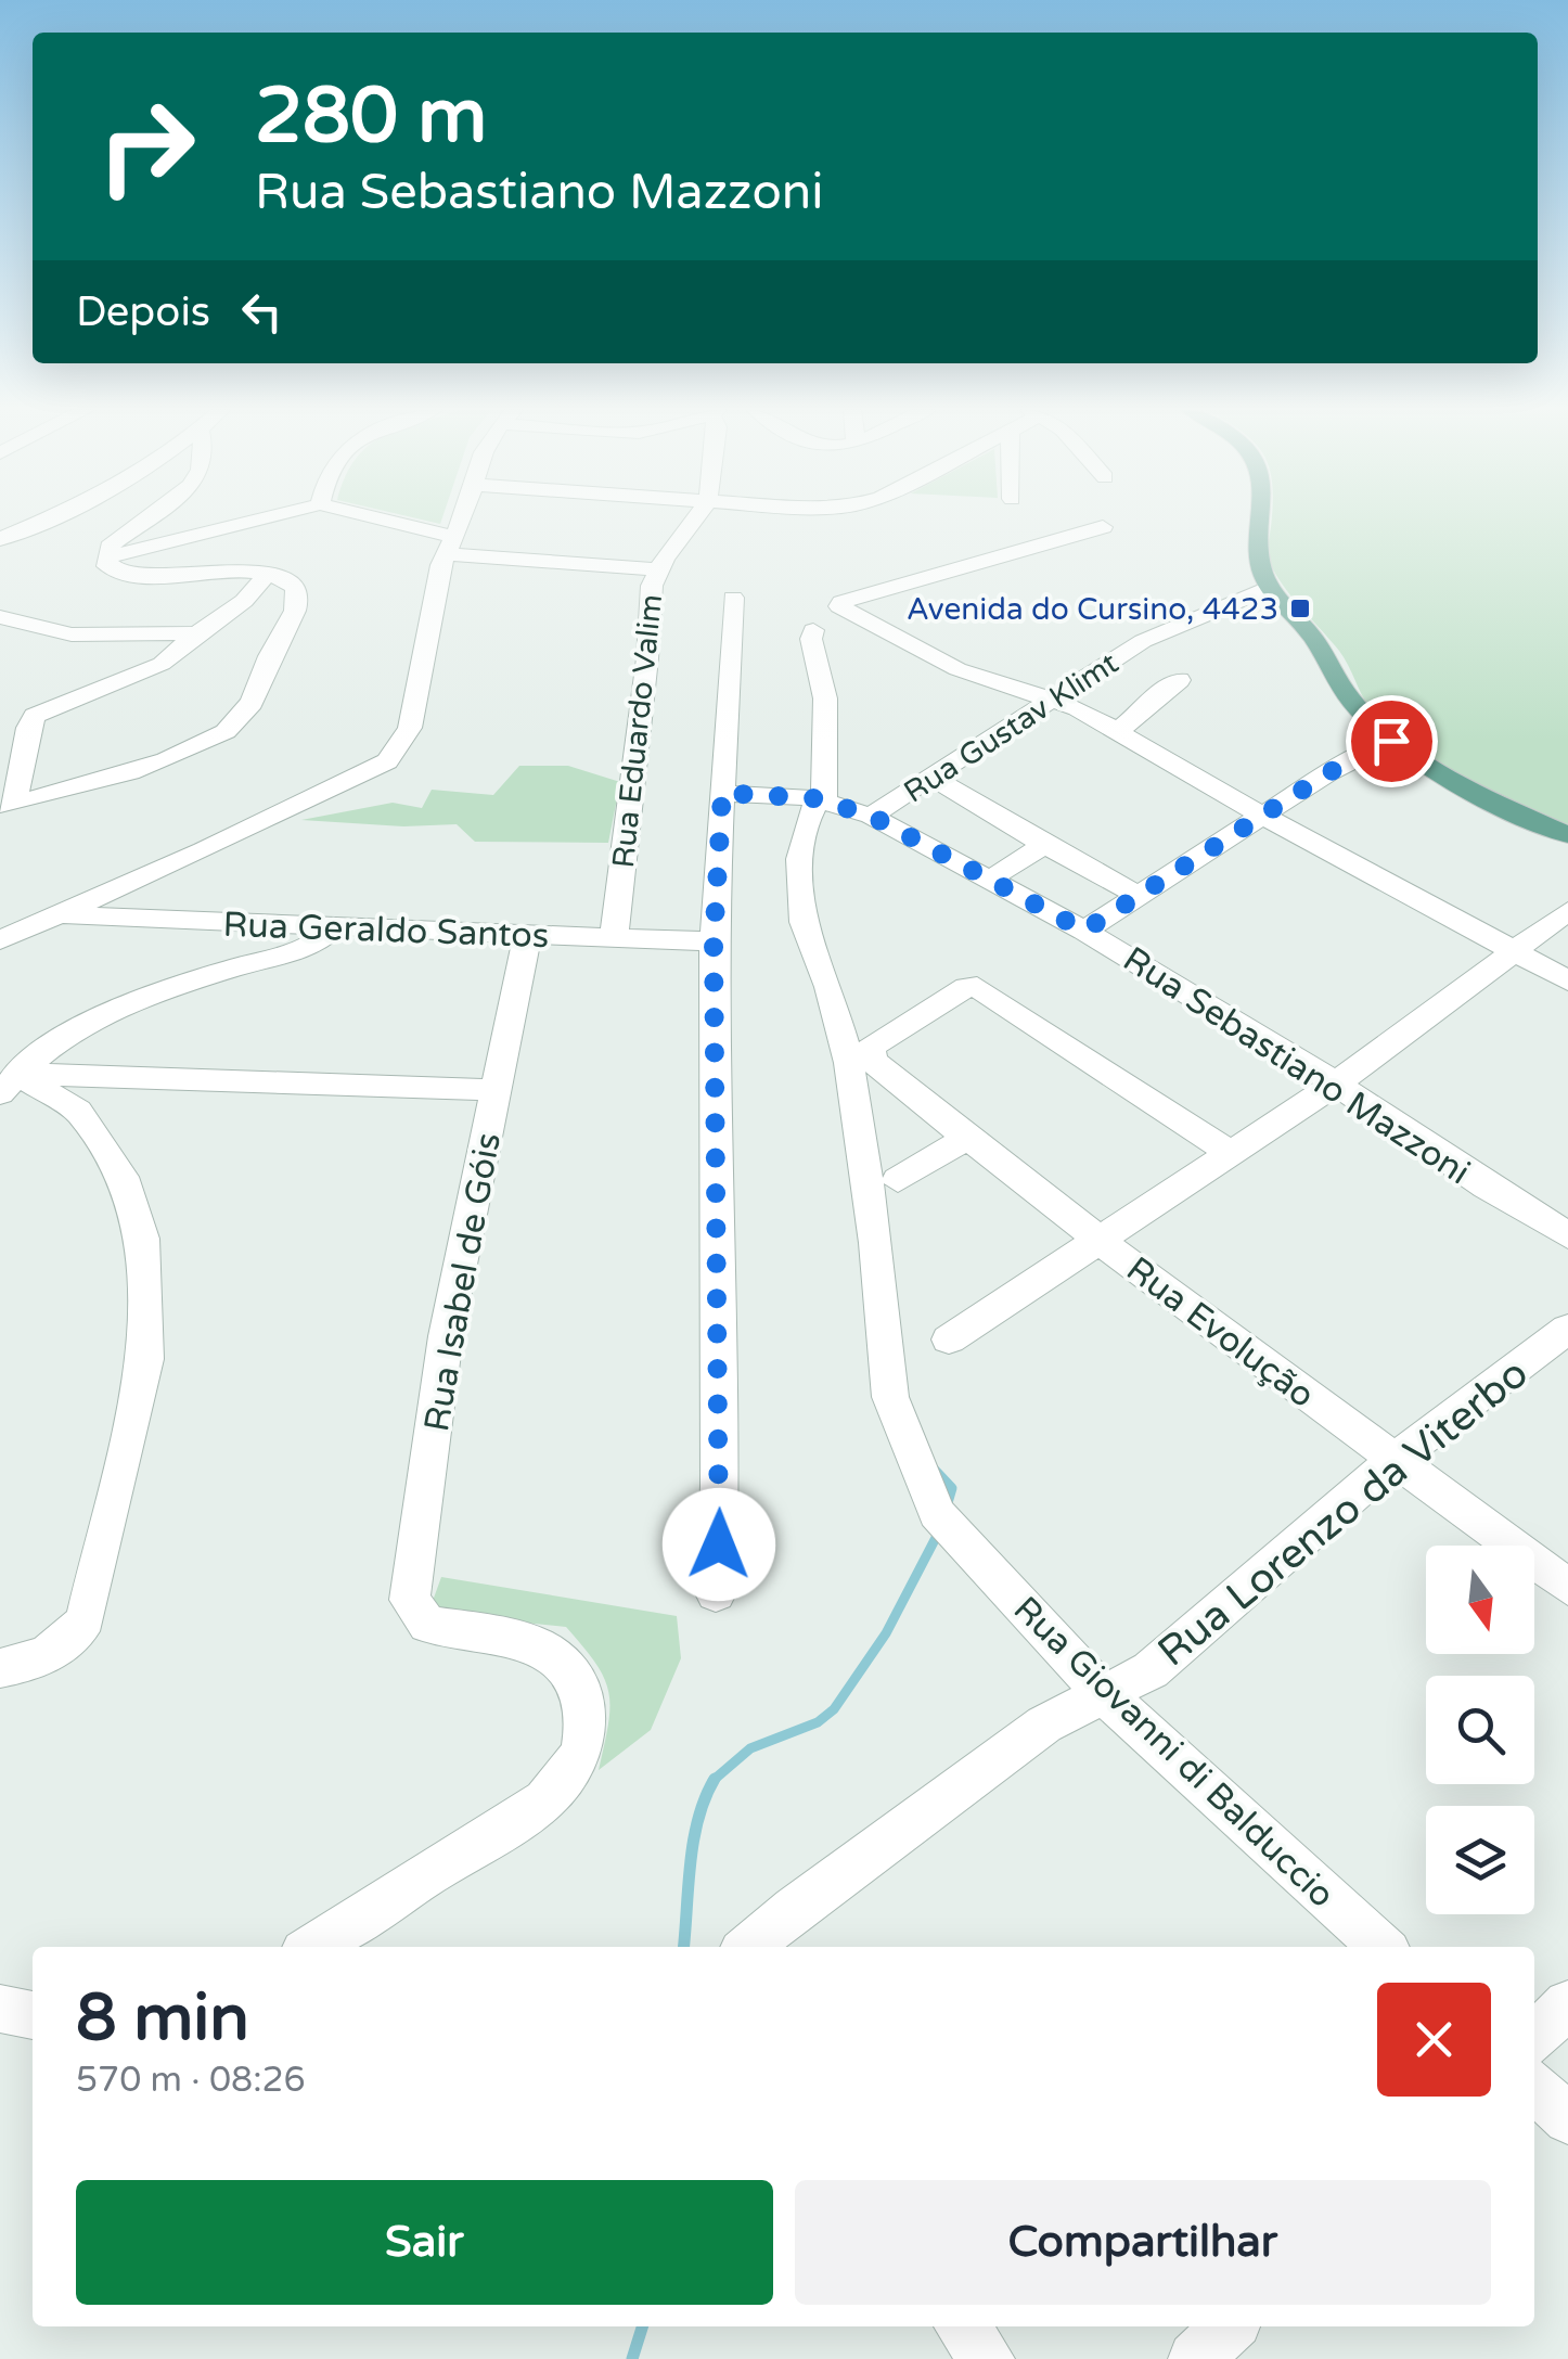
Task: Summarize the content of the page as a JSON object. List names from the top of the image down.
{
  "streets": {
    "street": [
      "Rua Gustav Klimt",
      "Rua Eduardo Valim",
      "Rua Geraldo Santos",
      "Rua Sebastiano Mazzoni",
      "Rua Isabel de Góis",
      "Rua Evolução",
      "Rua Lorenzo da Viterbo",
      "Rua Giovanni di Balduccio"
    ]
  },
  "crossings": [
    ["Rua Gustav Klimt", "Rua Sebastiano Mazzoni"],
    ["Rua Eduardo Valim", "Rua Geraldo Santos"],
    ["Rua Geraldo Santos", "Rua Isabel de Góis"],
    ["Rua Sebastiano Mazzoni", "Rua Giovanni di Balduccio"],
    ["Rua Evolução", "Rua Lorenzo da Viterbo"],
    ["Rua Evolução", "Rua Giovanni di Balduccio"],
    ["Rua Lorenzo da Viterbo", "Rua Giovanni di Balduccio"]
  ],
  "places": {
    "transit": ["Avenida do Cursino, 4423"]
  },
  "north": "bottom",
  "page": {
    "turn": ["280 m", "Rua Sebastiano Mazzoni"],
    "then": "Depois",
    "heading": ["8 min", "570 m · 08:26"],
    "buttons": ["Sair", "Compartilhar"]
  }
}
